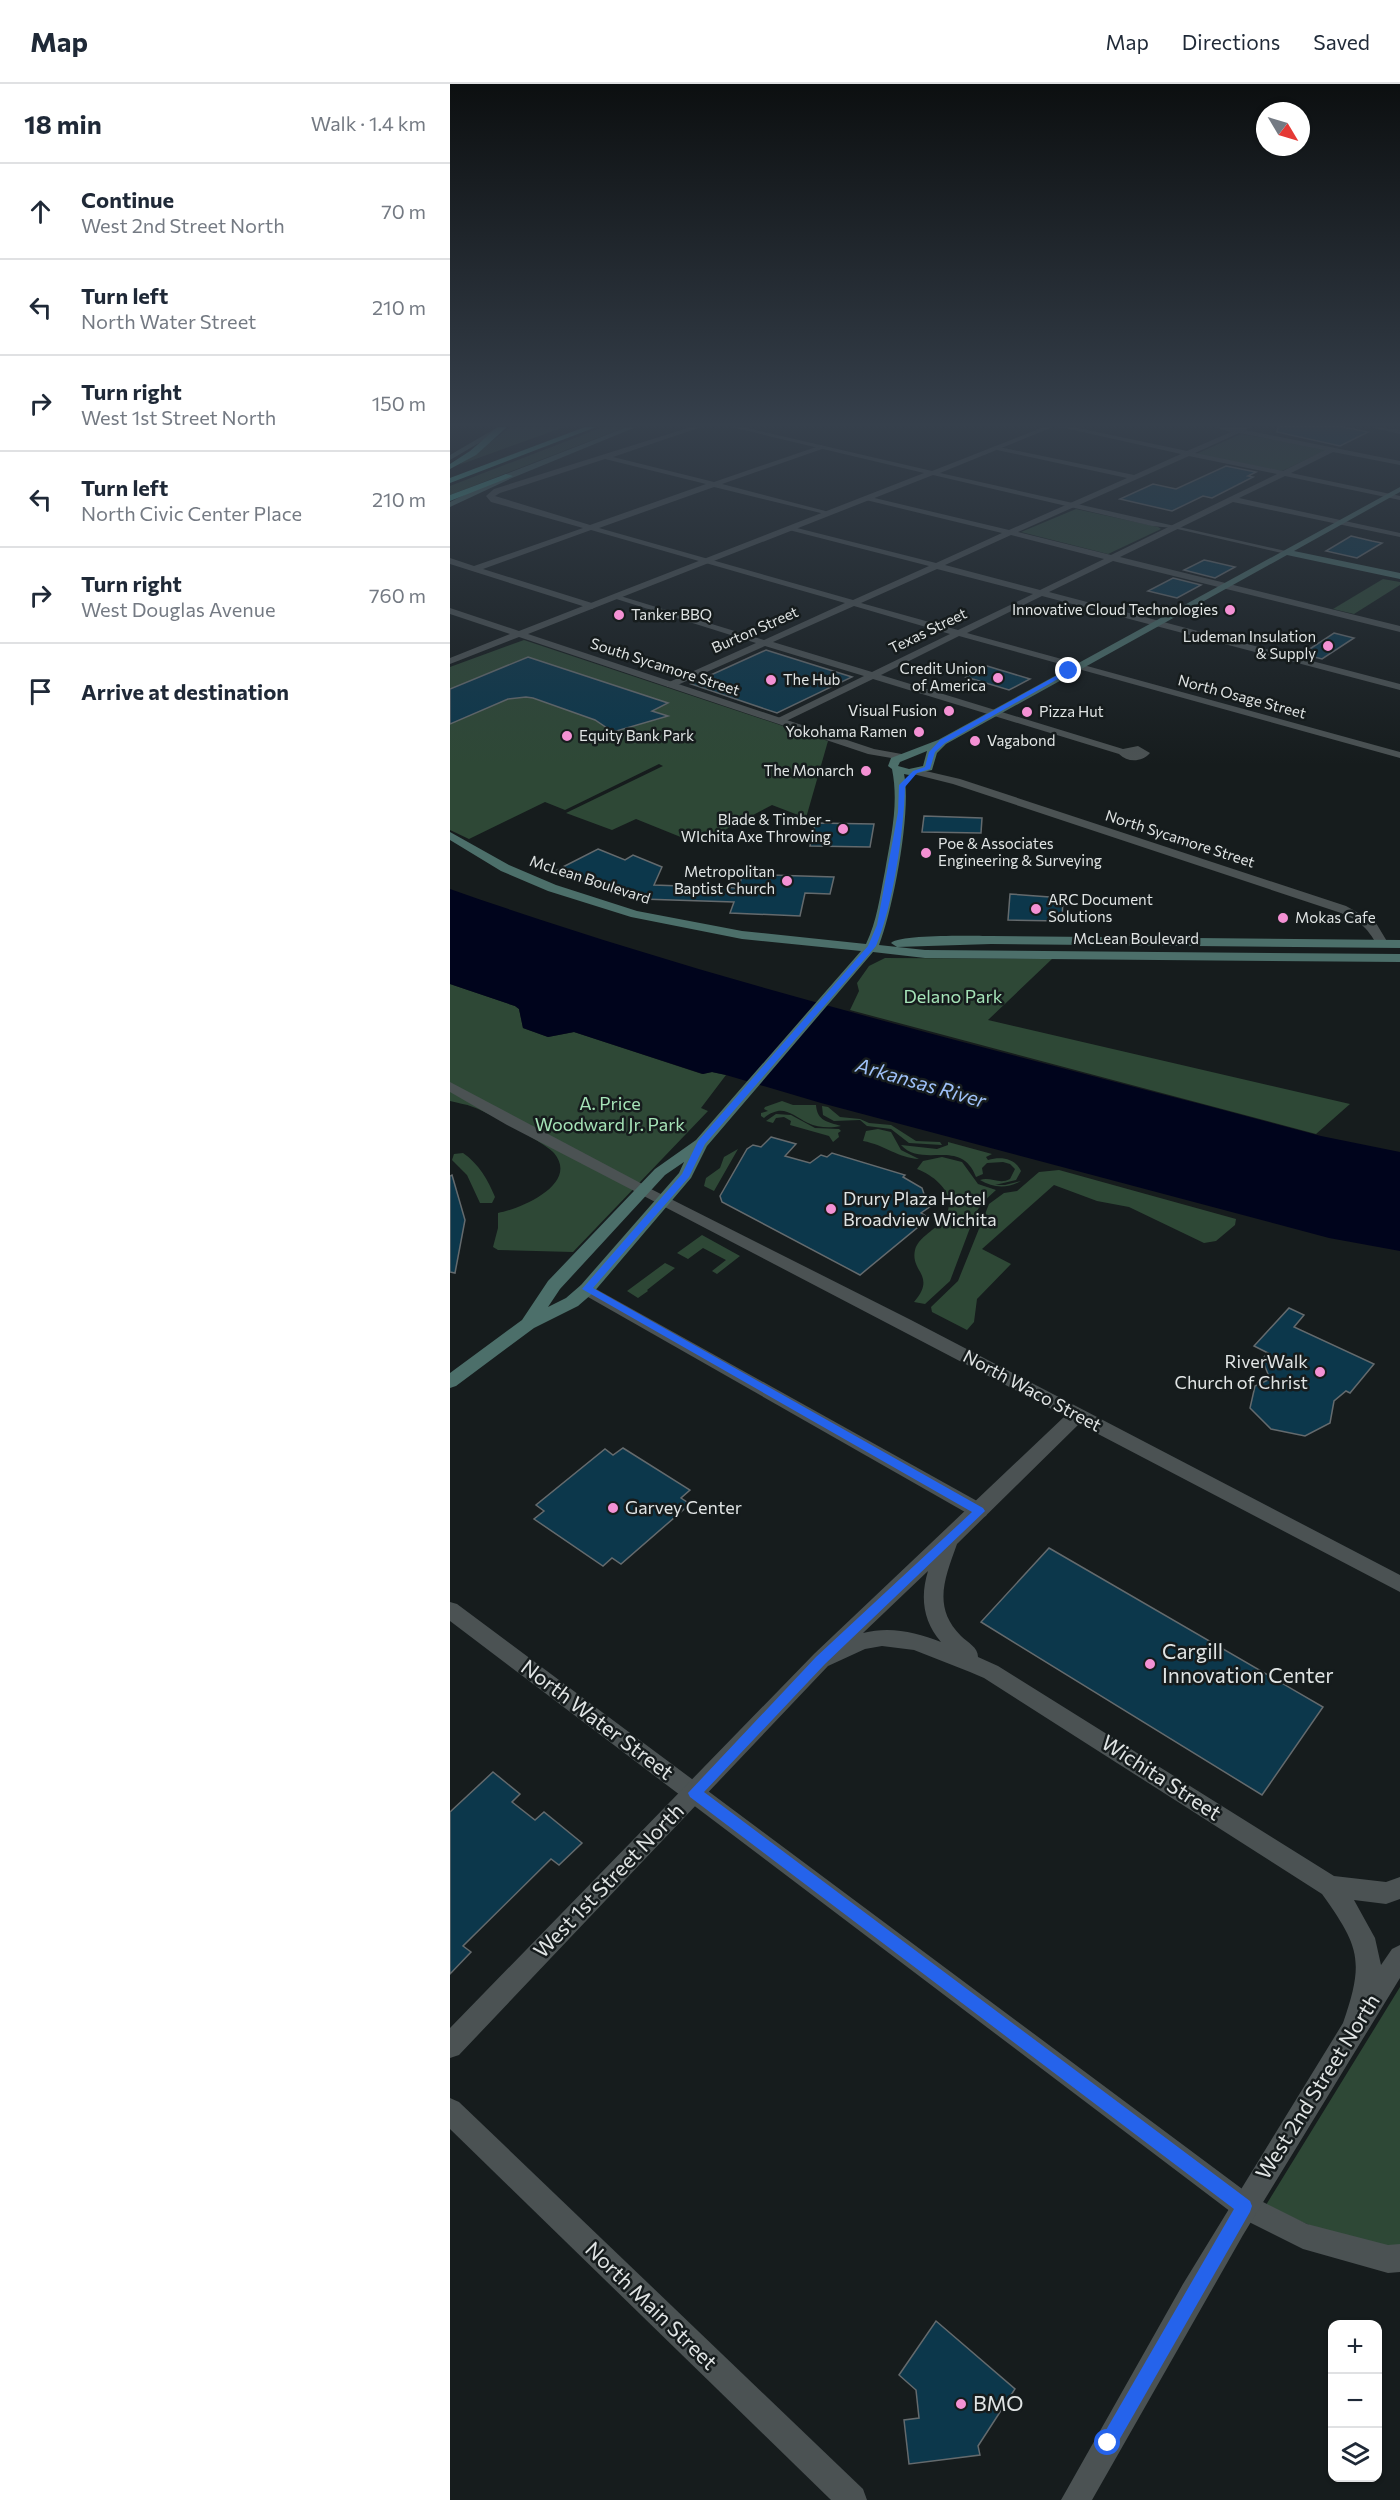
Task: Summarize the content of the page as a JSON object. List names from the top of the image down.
{
  "streets": {
    "main road": ["McLean Boulevard"],
    "street": [
      "Burton Street",
      "Texas Street",
      "South Sycamore Street",
      "North Osage Street",
      "North Sycamore Street",
      "North Waco Street",
      "North Water Street",
      "Wichita Street",
      "West 1st Street North",
      "West 2nd Street North",
      "North Main Street"
    ]
  },
  "crossings": [
    ["Burton Street", "South Sycamore Street"],
    ["Burton Street", "North Osage Street"],
    ["Texas Street", "South Sycamore Street"],
    ["Texas Street", "North Osage Street"],
    ["North Sycamore Street", "McLean Boulevard"],
    ["North Waco Street", "West 1st Street North"],
    ["North Water Street", "West 1st Street North"],
    ["North Water Street", "West 2nd Street North"]
  ],
  "water": ["Arkansas River"],
  "parks": ["Delano Park", "A. Price Woodward Jr. Park"],
  "places": [
    "Innovative Cloud Technologies",
    "Tanker BBQ",
    "Ludeman Insulation & Supply",
    "Credit Union of America",
    "The Hub",
    "Visual Fusion",
    "Pizza Hut",
    "Yokohama Ramen",
    "Equity Bank Park",
    "Vagabond",
    "The Monarch",
    "Blade & Timber - WIchita Axe Throwing",
    "Poe & Associates Engineering & Surveying",
    "Metropolitan Baptist Church",
    "ARC Document Solutions",
    "Mokas Cafe",
    "Drury Plaza Hotel Broadview Wichita",
    "RiverWalk Church of Christ",
    "Garvey Center",
    "Cargill Innovation Center",
    "BMO"
  ],
  "north": "bottom right",
  "page": {
    "header": "Map",
    "nav": ["Map", "Directions", "Saved"],
    "heading": ["18 min", "Walk · 1.4 km"],
    "list": [
      ["Continue", "West 2nd Street North", "70 m"],
      ["Turn left", "North Water Street", "210 m"],
      ["Turn right", "West 1st Street North", "150 m"],
      ["Turn left", "North Civic Center Place", "210 m"],
      ["Turn right", "West Douglas Avenue", "760 m"],
      "Arrive at destination"
    ],
    "map_buttons": ["+", "−"]
  }
}
